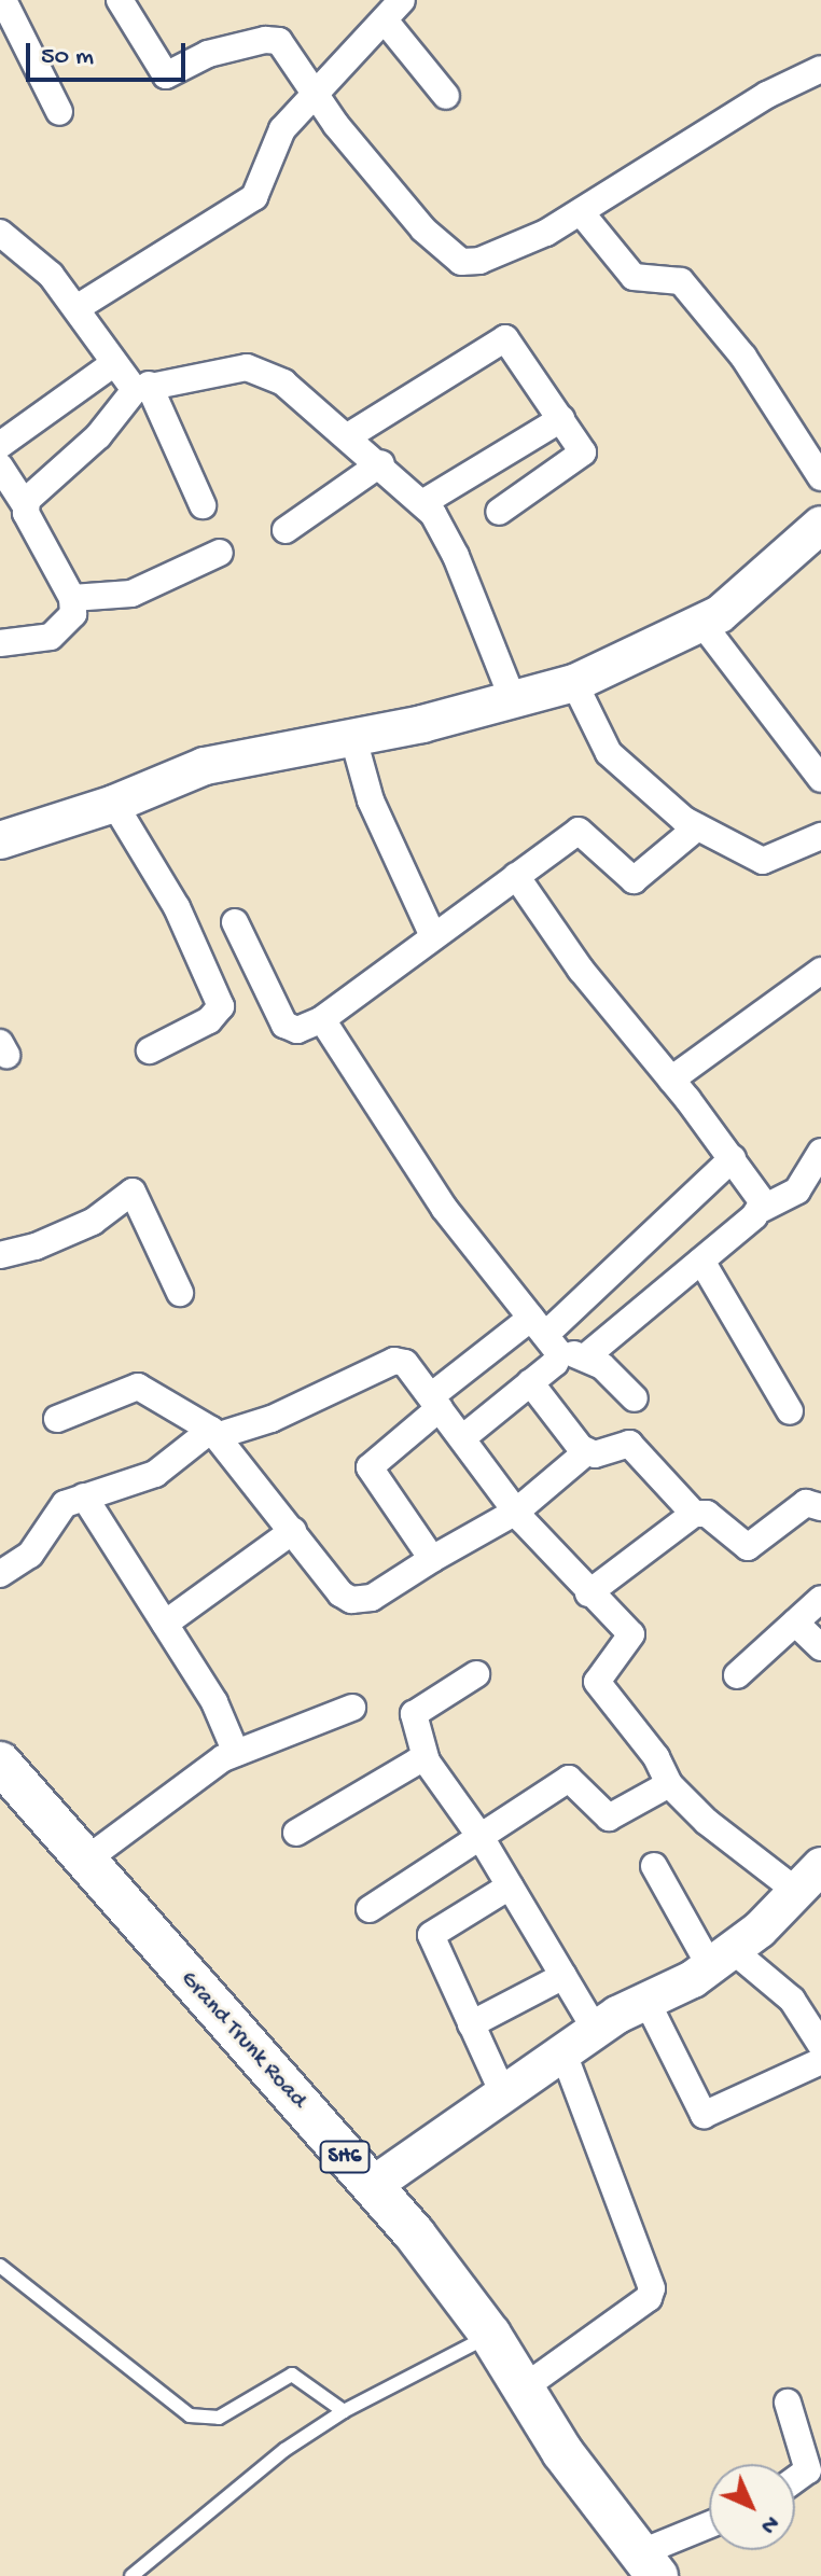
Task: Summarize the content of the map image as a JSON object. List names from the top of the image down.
{
  "streets": {
    "main road": ["Grand Trunk Road", "SH6"]
  },
  "scale_bar": "50 m",
  "north": "bottom right"
}
